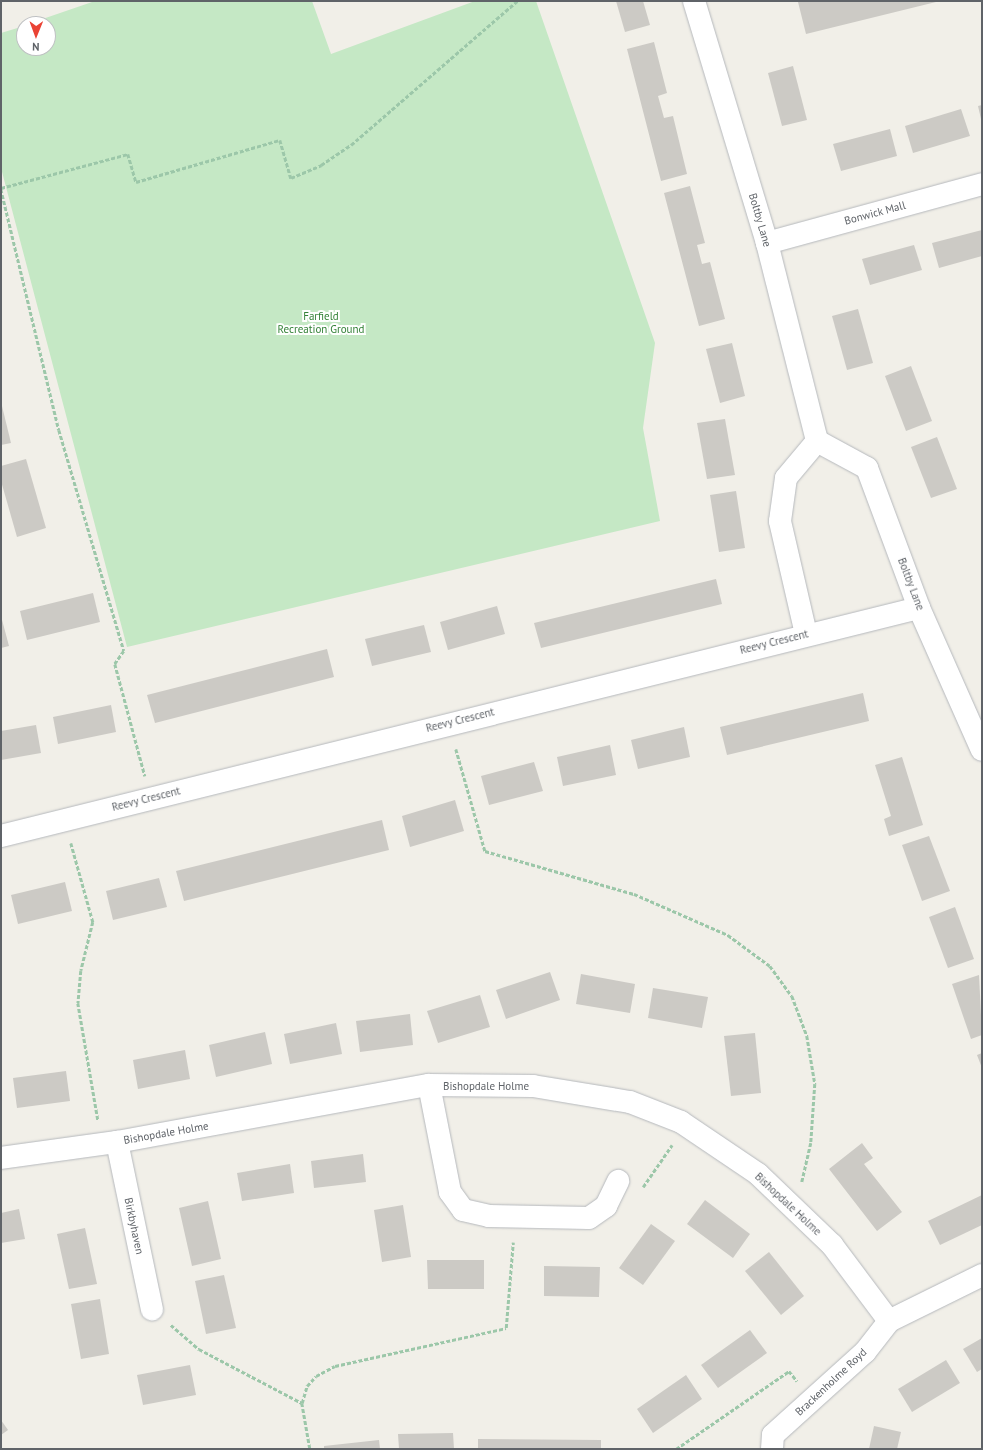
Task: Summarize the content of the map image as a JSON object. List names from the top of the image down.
{
  "streets": {
    "street": [
      "Bonwick Mall",
      "Boltby Lane",
      "Reevy Crescent",
      "Bishopdale Holme",
      "Birkbyhaven",
      "Brackenholme Royd"
    ]
  },
  "crossings": [
    ["Bonwick Mall", "Boltby Lane"],
    ["Boltby Lane", "Reevy Crescent"],
    ["Bishopdale Holme", "Birkbyhaven"],
    ["Bishopdale Holme", "Brackenholme Royd"]
  ],
  "parks": ["Farfield Recreation Ground"],
  "north": "bottom"
}
